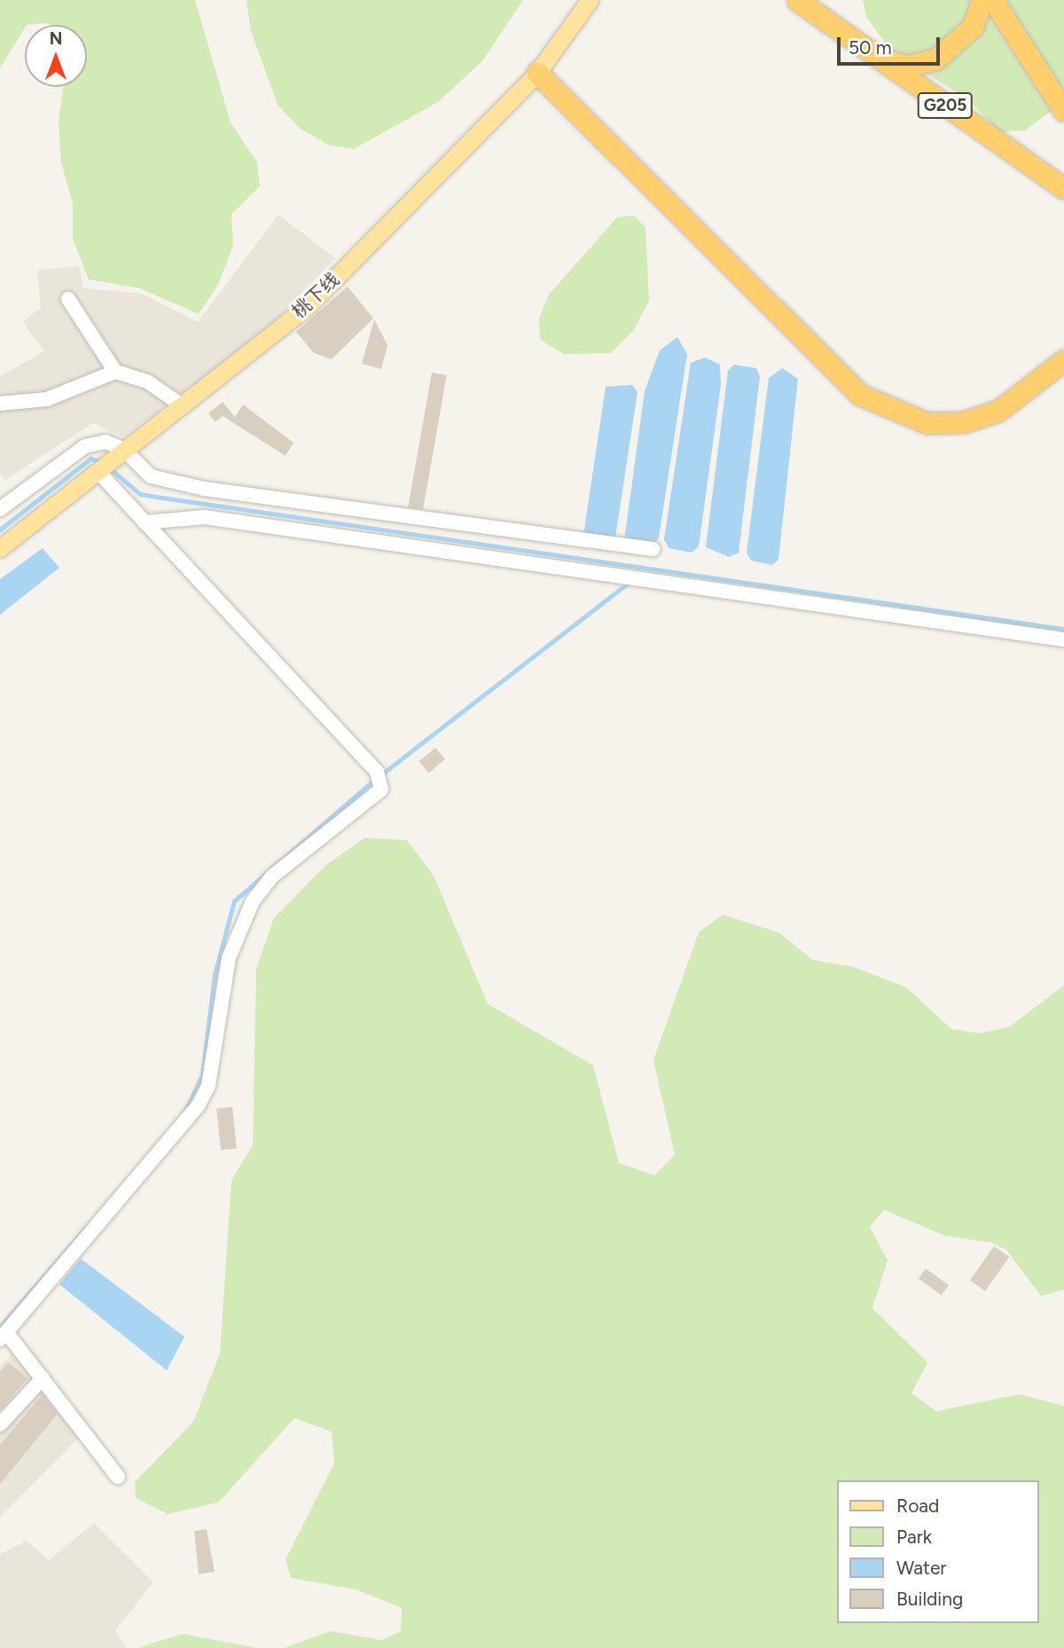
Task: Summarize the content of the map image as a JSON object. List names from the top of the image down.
{
  "streets": {
    "highway": ["G205"],
    "main road": ["桃下线"]
  },
  "legend": [
    "Road",
    "Park",
    "Water",
    "Building"
  ],
  "scale_bar": "50 m",
  "north": "top"
}
